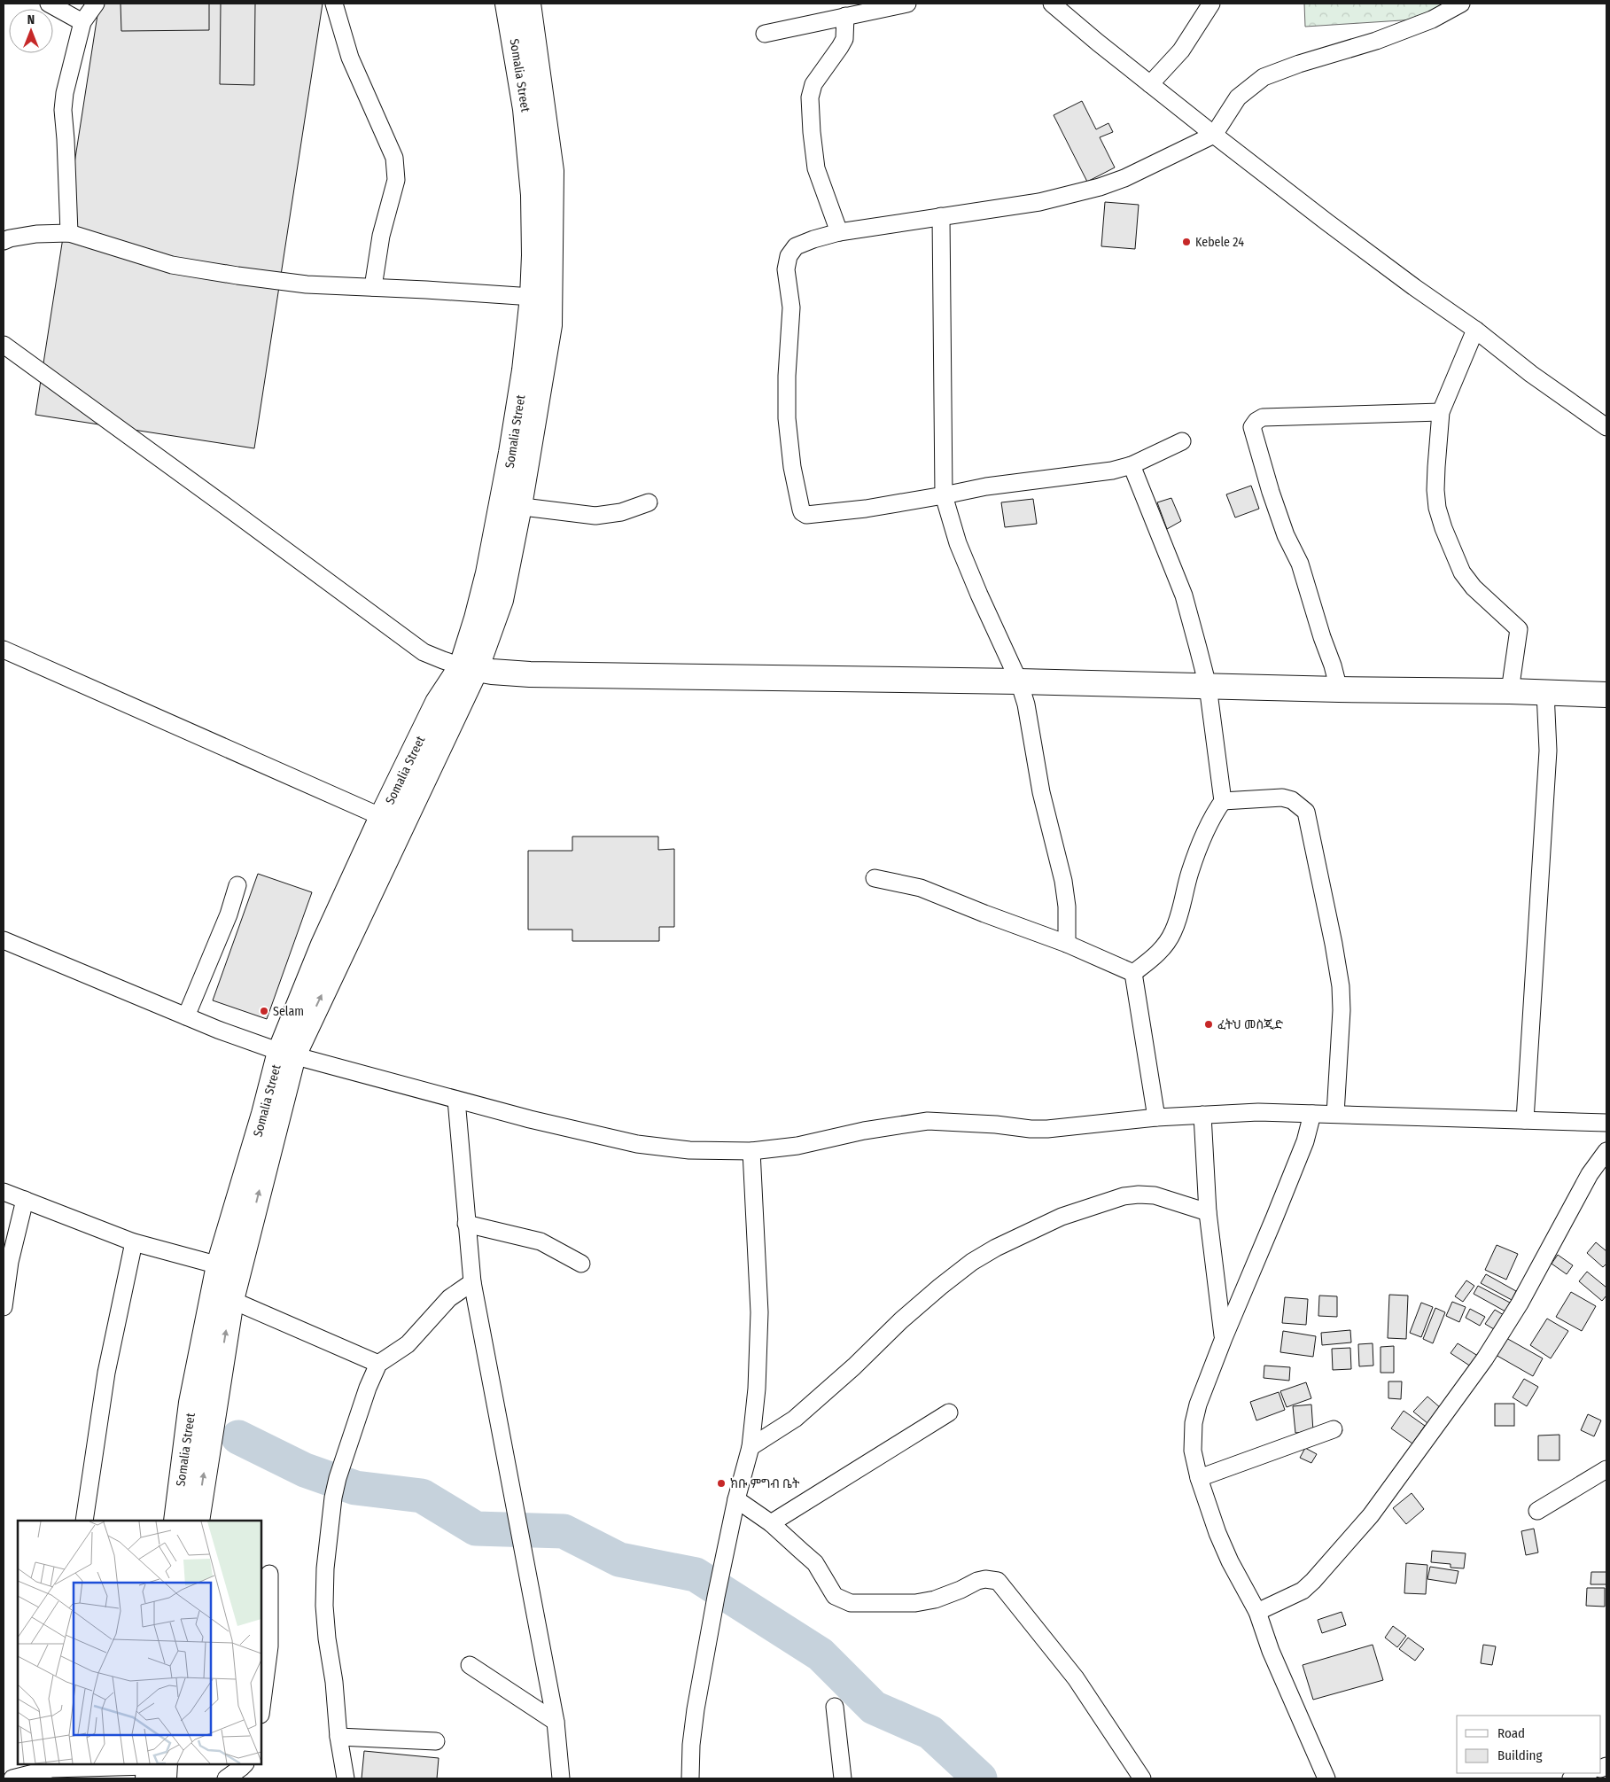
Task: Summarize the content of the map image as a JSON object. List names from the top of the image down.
{
  "streets": {
    "main road": ["Somalia Street"]
  },
  "places": [
    "Kebele 24",
    "Selam",
    "ፈትህ መስጂድ",
    "ክቡ ምግብ ቤት"
  ],
  "legend": ["Road", "Building"],
  "north": "top"
}
